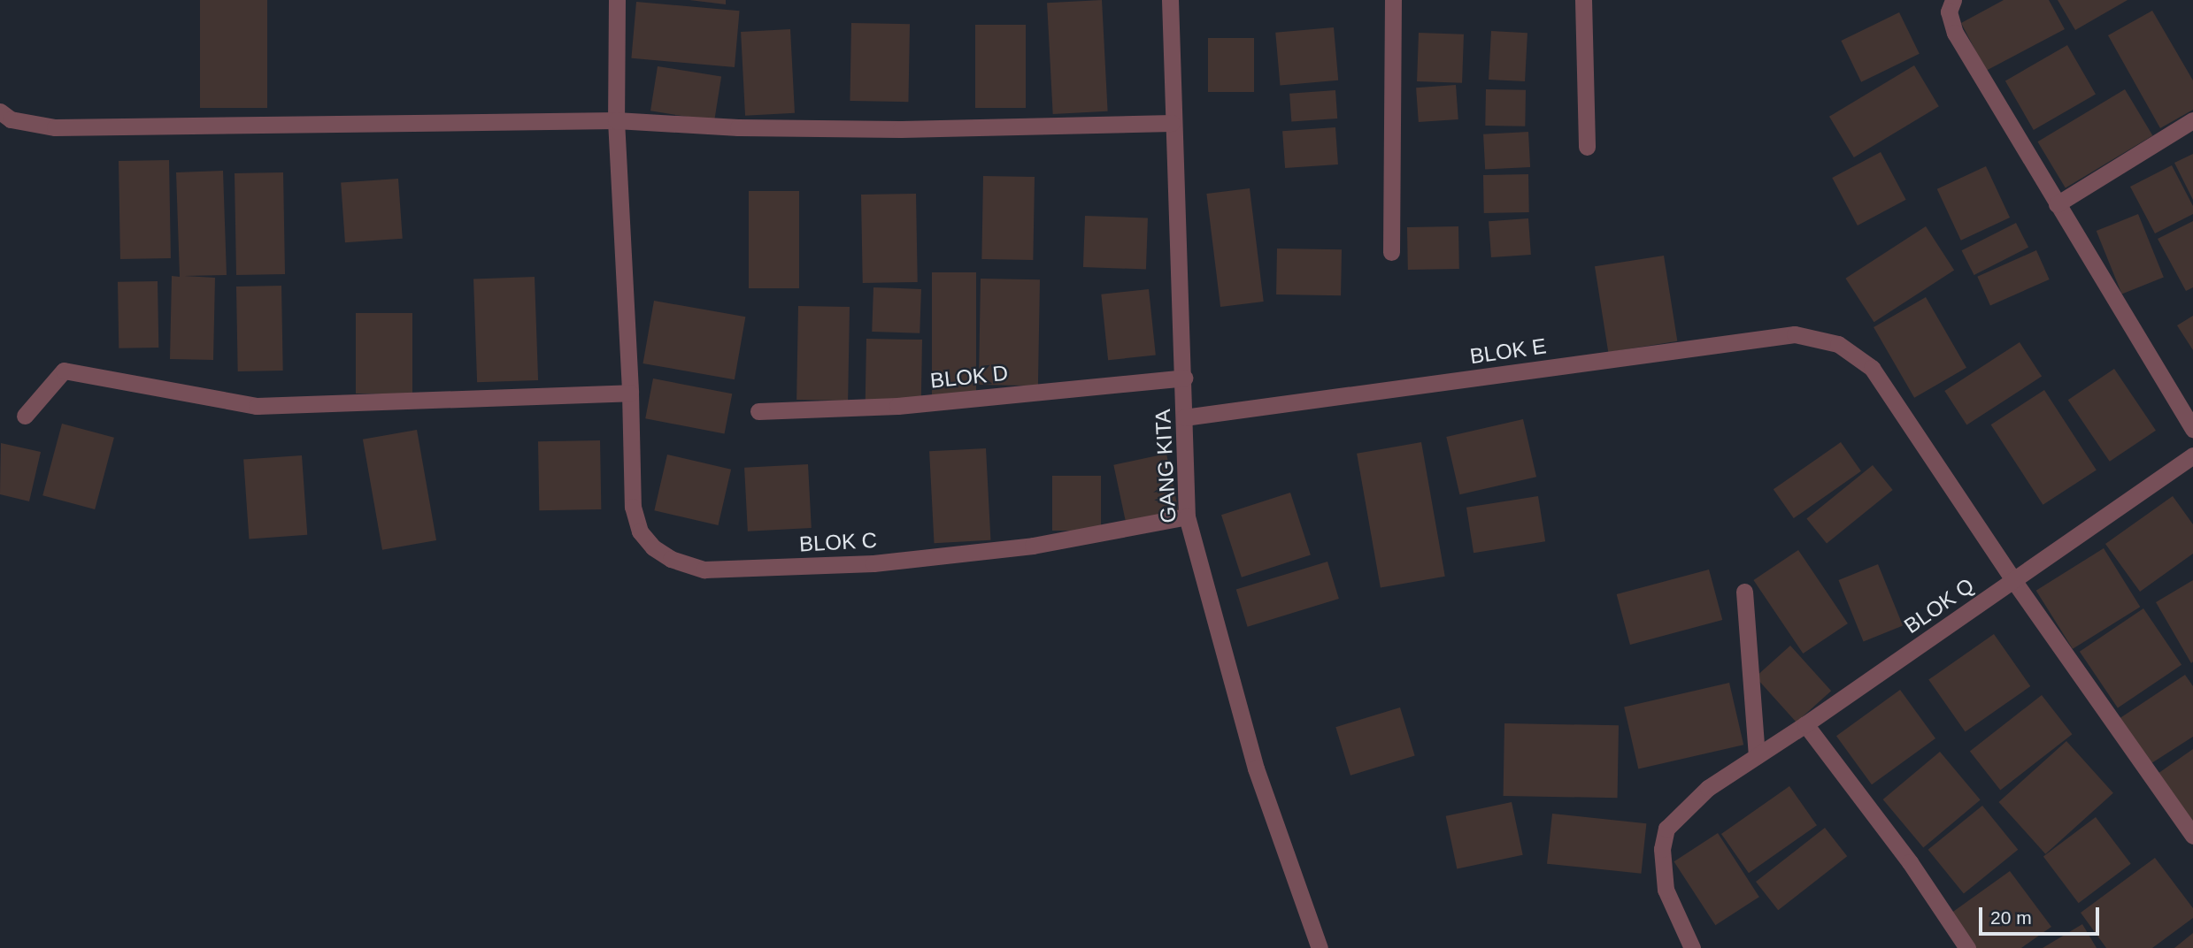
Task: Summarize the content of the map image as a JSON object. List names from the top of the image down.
{
  "streets": {
    "street": [
      "BLOK E",
      "BLOK D",
      "GANG KITA",
      "BLOK C",
      "BLOK Q"
    ]
  },
  "crossings": [
    ["BLOK E", "GANG KITA"],
    ["BLOK E", "BLOK Q"],
    ["BLOK D", "GANG KITA"],
    ["GANG KITA", "BLOK C"]
  ],
  "scale_bar": "20 m"
}
